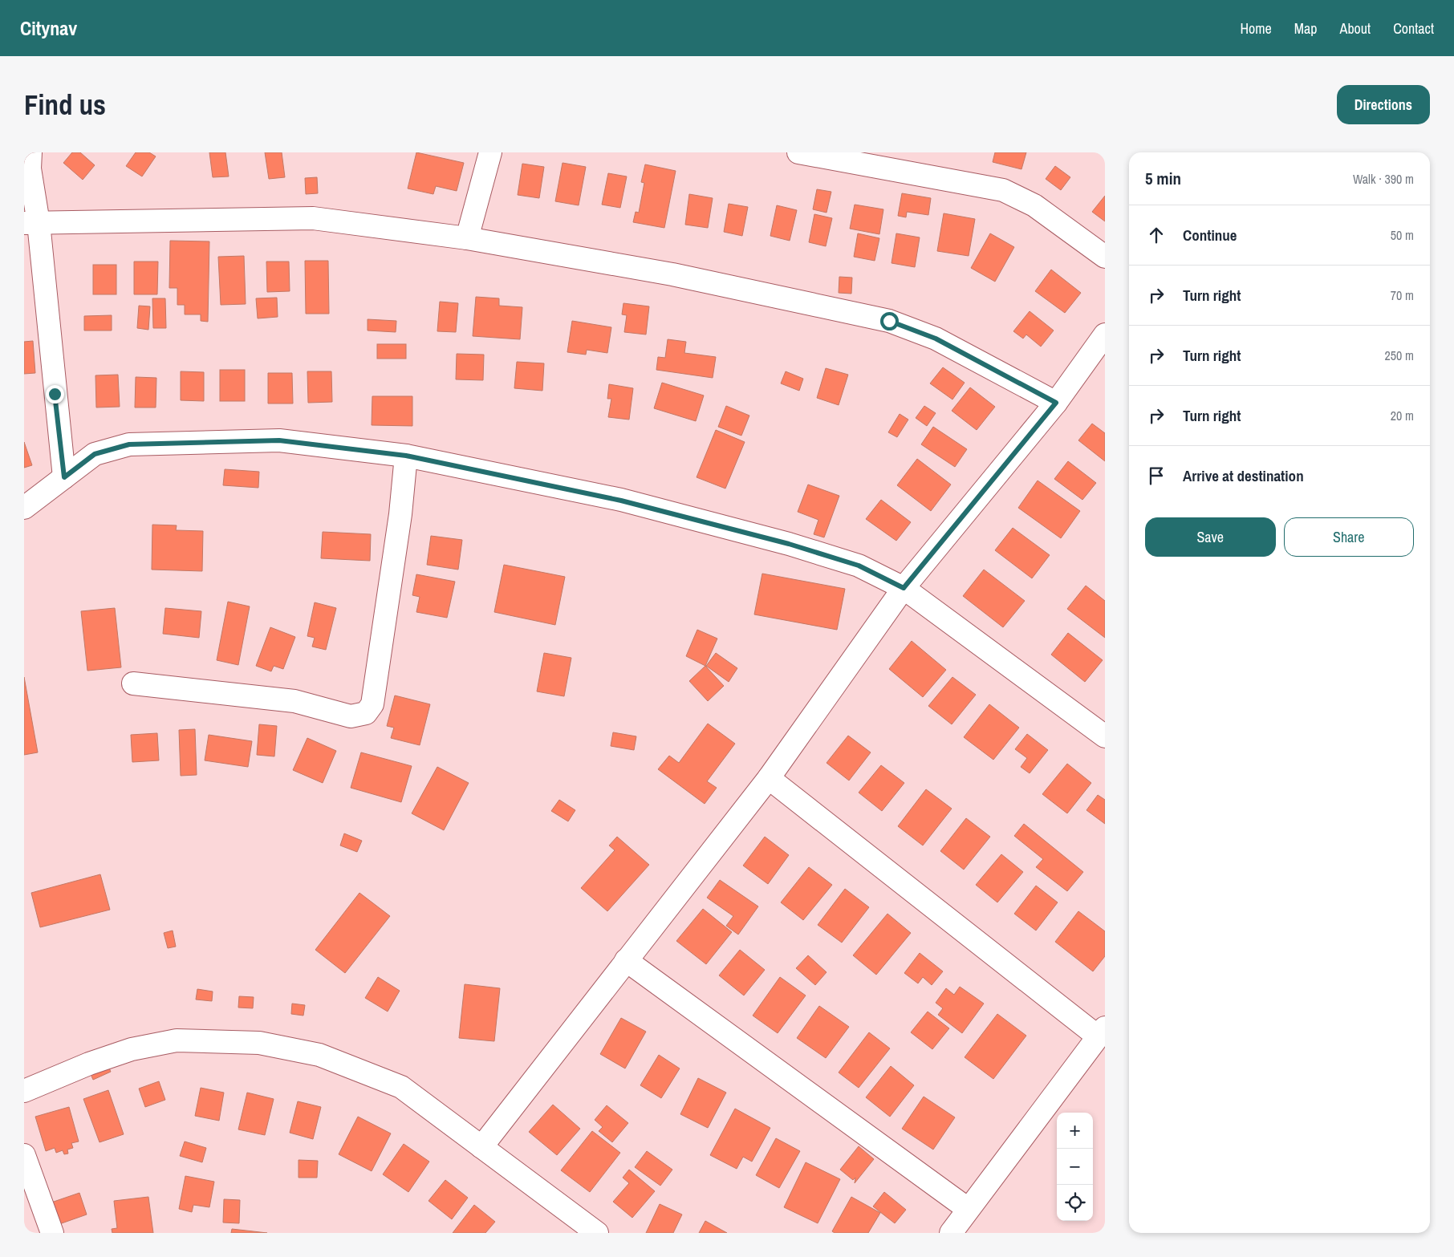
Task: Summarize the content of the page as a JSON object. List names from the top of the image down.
{
  "page": {
    "header": "Citynav",
    "nav": [
      "Home",
      "Map",
      "About",
      "Contact"
    ],
    "buttons": [
      "Directions",
      ["Save", "Share"]
    ],
    "title": "Find us",
    "heading": ["5 min", "Walk · 390 m"],
    "list": [
      ["Continue", "50 m"],
      ["Turn right", "70 m"],
      ["Turn right", "250 m"],
      ["Turn right", "20 m"],
      "Arrive at destination"
    ],
    "map_buttons": ["+", "−"]
  }
}
